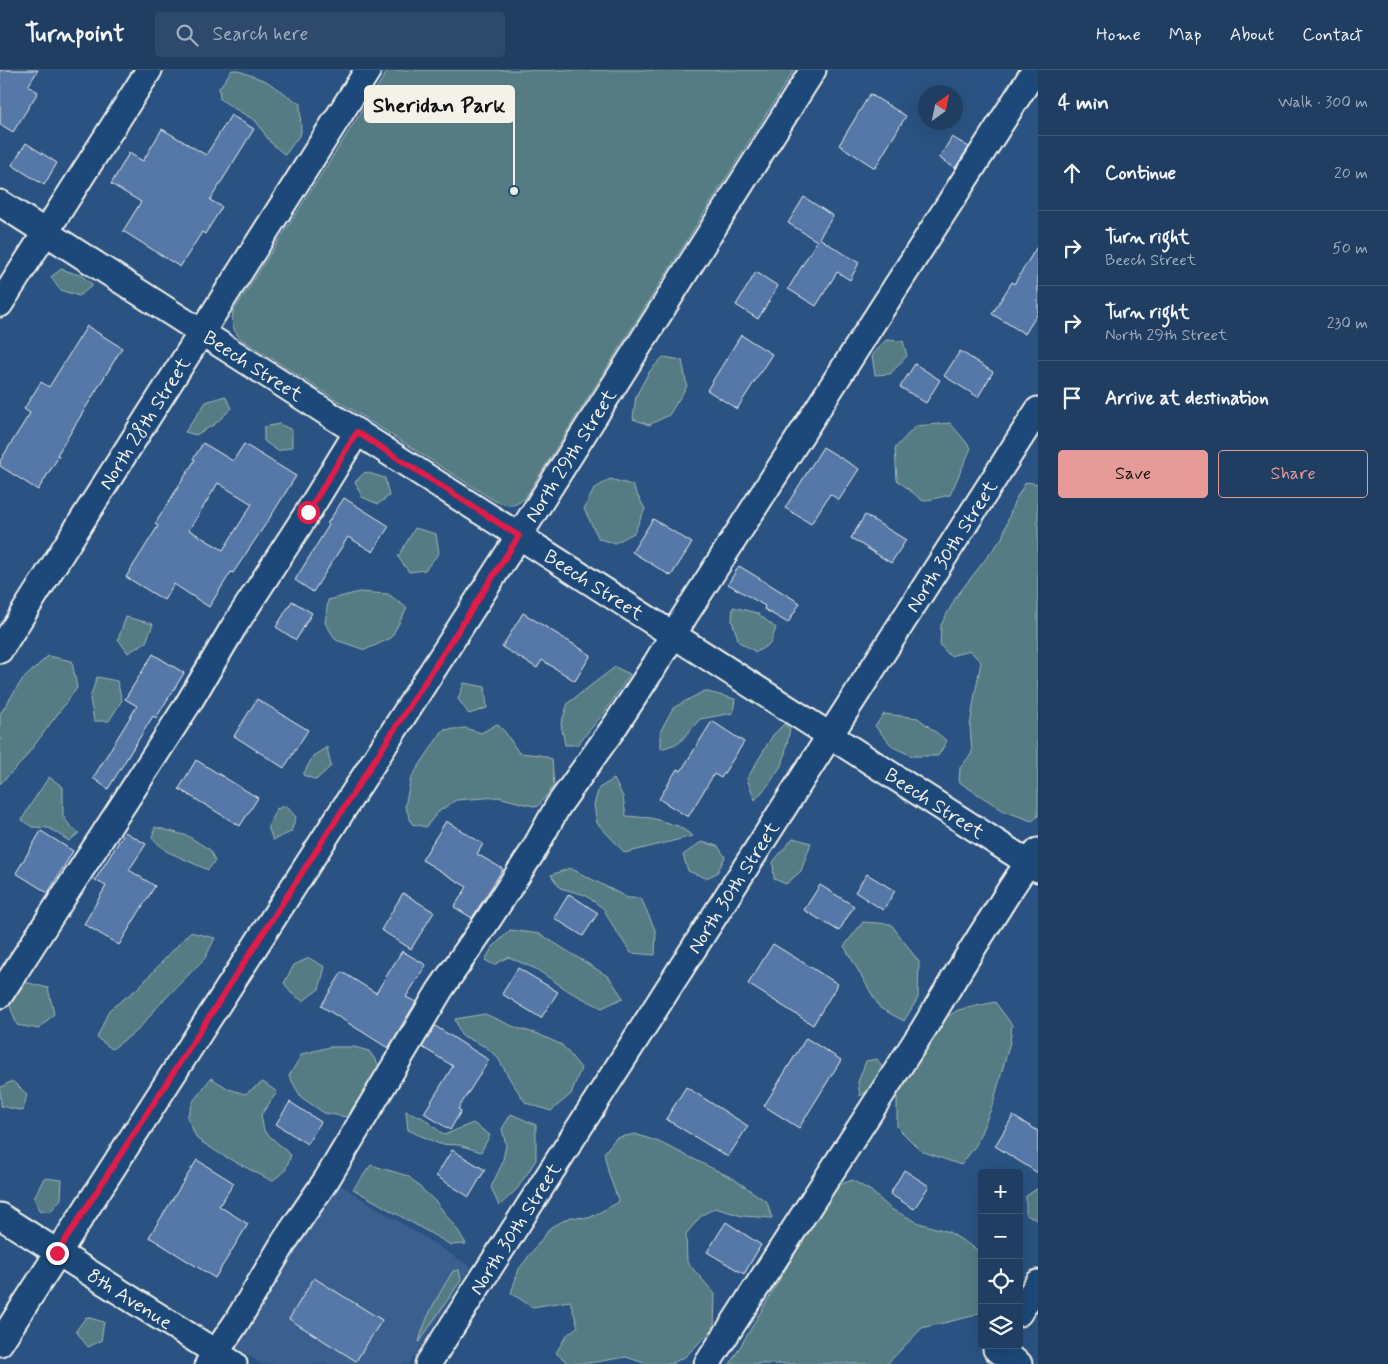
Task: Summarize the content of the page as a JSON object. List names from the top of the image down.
{
  "streets": {
    "street": [
      "Beech Street",
      "North 28th Street",
      "North 29th Street",
      "North 30th Street",
      "8th Avenue"
    ]
  },
  "crossings": [
    ["Beech Street", "North 28th Street"],
    ["Beech Street", "North 29th Street"],
    ["Beech Street", "North 30th Street"],
    ["North 29th Street", "8th Avenue"]
  ],
  "places": ["Sheridan Park"],
  "north": "top right",
  "page": {
    "header": "Turnpoint",
    "search": "Search here",
    "nav": [
      "Home",
      "Map",
      "About",
      "Contact"
    ],
    "heading": ["4 min", "Walk · 300 m"],
    "list": [
      ["Continue", "20 m"],
      ["Turn right", "Beech Street", "50 m"],
      ["Turn right", "North 29th Street", "230 m"],
      "Arrive at destination"
    ],
    "buttons": ["Save", "Share"],
    "map_buttons": ["+", "−"]
  }
}
